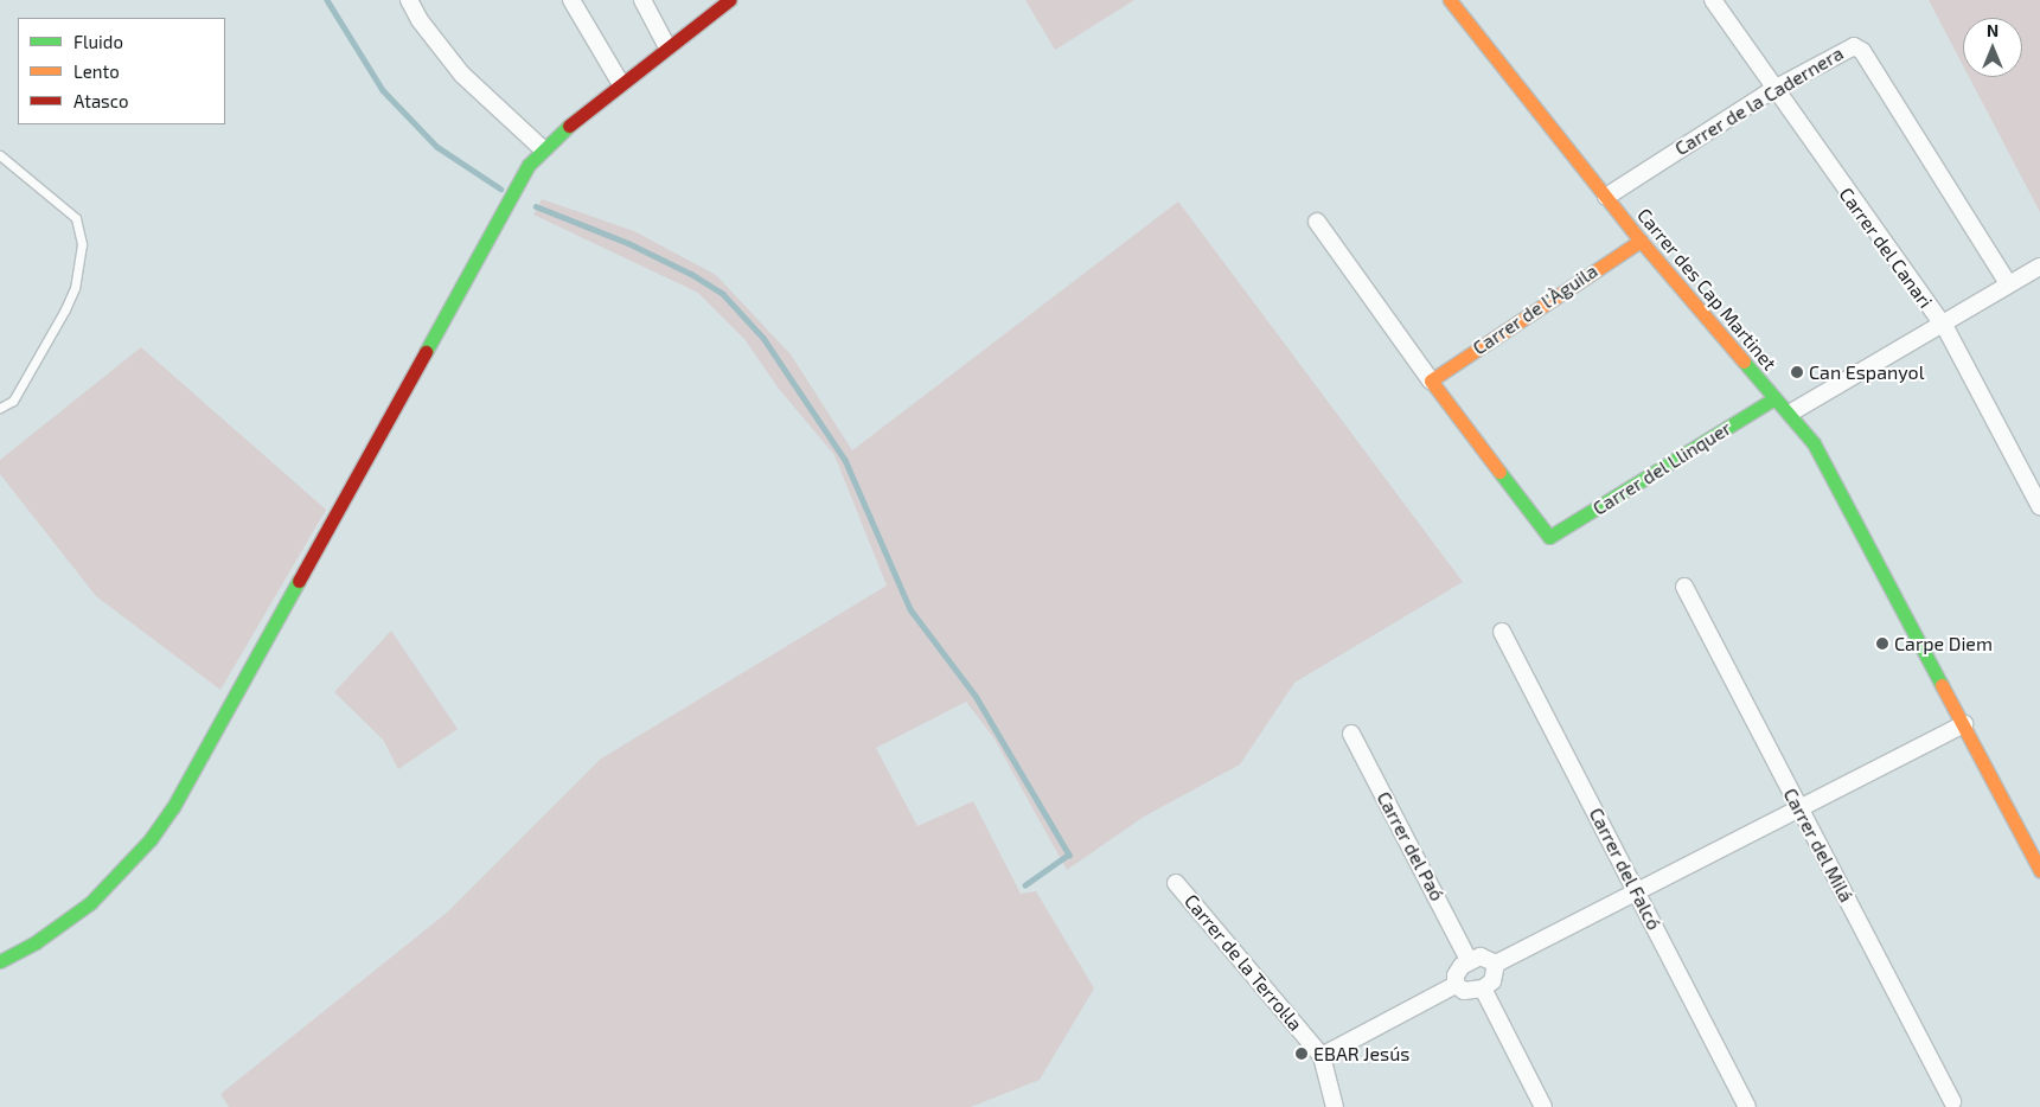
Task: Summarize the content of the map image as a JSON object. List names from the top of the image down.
{
  "streets": {
    "street": [
      "Carrer de la Cadernera",
      "Carrer del Canari",
      "Carrer des Cap Martinet",
      "Carrer de l'Àguila",
      "Carrer del Llinquer",
      "Carrer del Milá",
      "Carrer del Paó",
      "Carrer del Falcó",
      "Carrer de la Terrol·la"
    ]
  },
  "crossings": [
    ["Carrer de la Cadernera", "Carrer del Canari"],
    ["Carrer de la Cadernera", "Carrer des Cap Martinet"],
    ["Carrer des Cap Martinet", "Carrer de l'Àguila"],
    ["Carrer des Cap Martinet", "Carrer del Llinquer"],
    ["Carrer de l'Àguila", "Carrer del Llinquer"]
  ],
  "places": ["Can Espanyol", "Carpe Diem", "EBAR Jesús"],
  "legend": ["Fluido", "Lento", "Atasco"],
  "north": "top"
}
